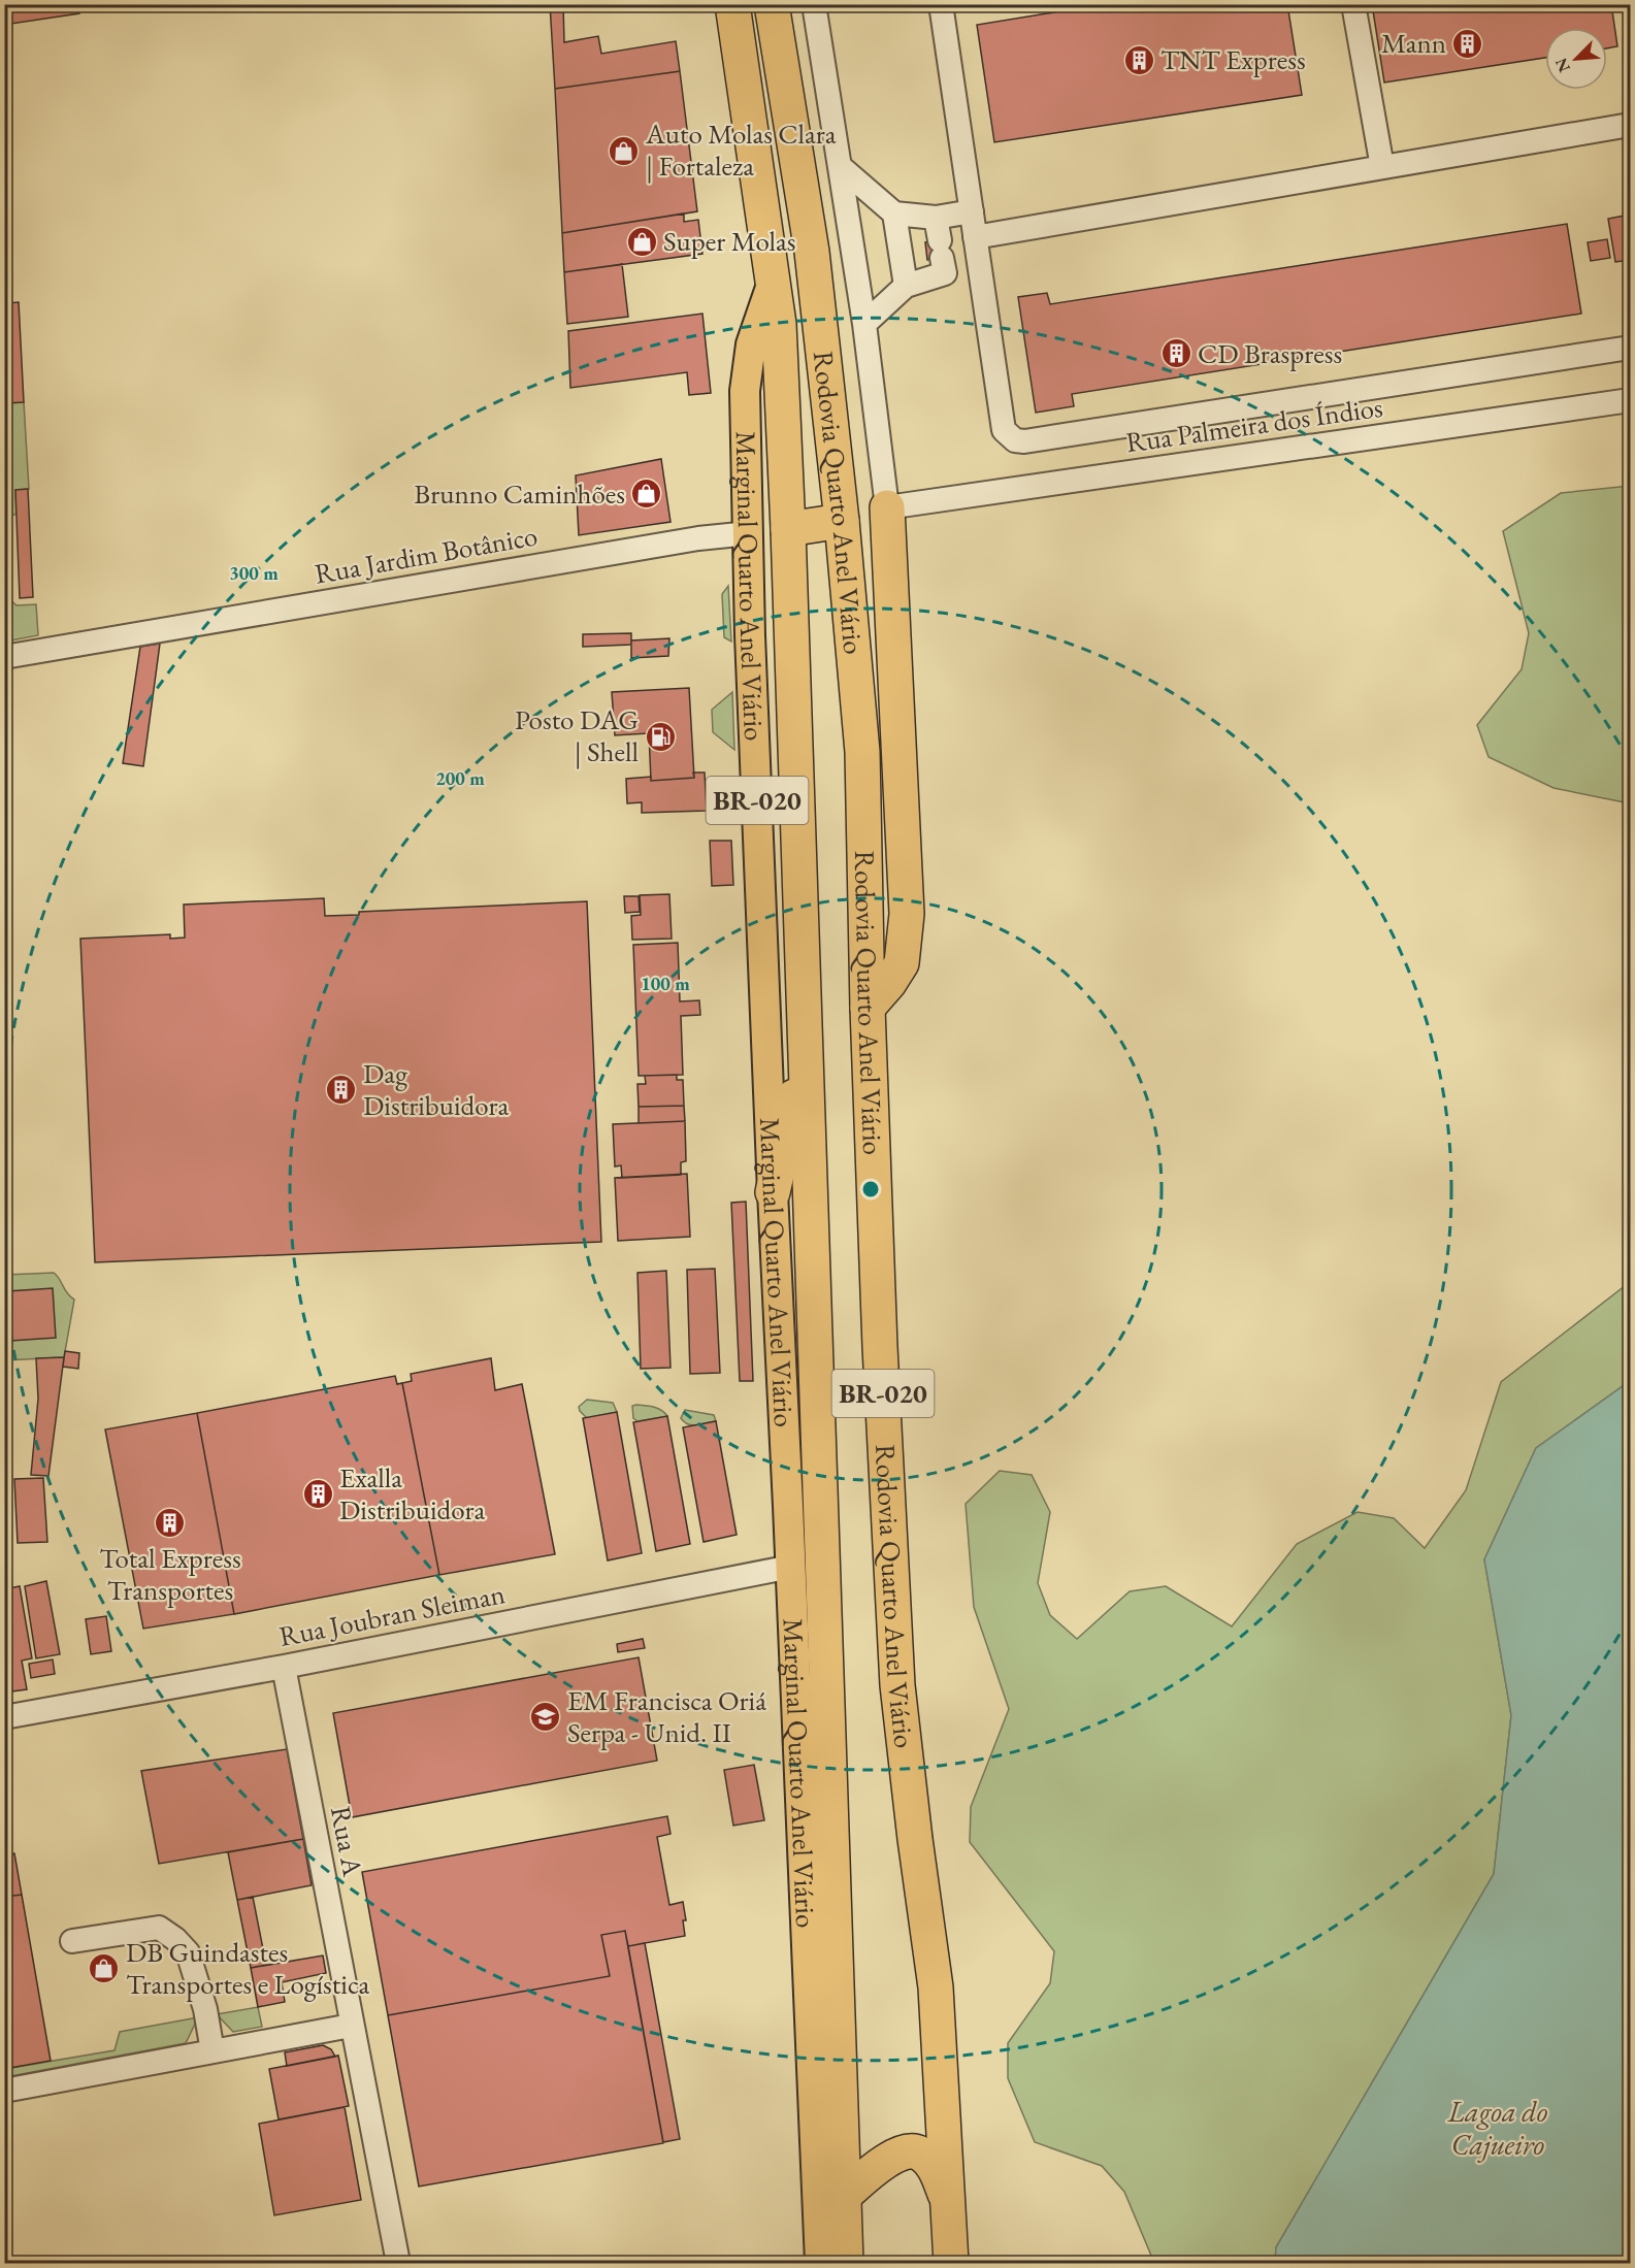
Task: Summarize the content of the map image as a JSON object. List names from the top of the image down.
{
  "streets": {
    "highway": ["Rodovia Quarto Anel Viário", "BR-020"],
    "main road": ["Marginal Quarto Anel Viário"],
    "street": [
      "Rua Palmeira dos Índios",
      "Rua Jardim Botânico",
      "Rua Joubran Sleiman",
      "Rua A"
    ]
  },
  "crossings": [
    ["Rodovia Quarto Anel Viário", "Marginal Quarto Anel Viário"],
    ["Rua Jardim Botânico", "Marginal Quarto Anel Viário"],
    ["Marginal Quarto Anel Viário", "Rua Joubran Sleiman"],
    ["Rua Joubran Sleiman", "Rua A"]
  ],
  "water": ["Lagoa do Cajueiro"],
  "places": {
    "building": [
      "Mann",
      "TNT Express",
      "CD Braspress",
      "Dag Distribuidora",
      "Exalla Distribuidora",
      "Total Express Transportes"
    ],
    "shop": [
      "Auto Molas Clara | Fortaleza",
      "Super Molas",
      "Brunno Caminhões",
      "DB Guindastes Transportes e Logística"
    ],
    "fuel station": ["Posto DAG | Shell"],
    "school or university": ["EM Francisca Oriá Serpa - Unid. II"]
  },
  "north": "bottom left",
  "rings": ["300 m", "200 m", "100 m"]
}
